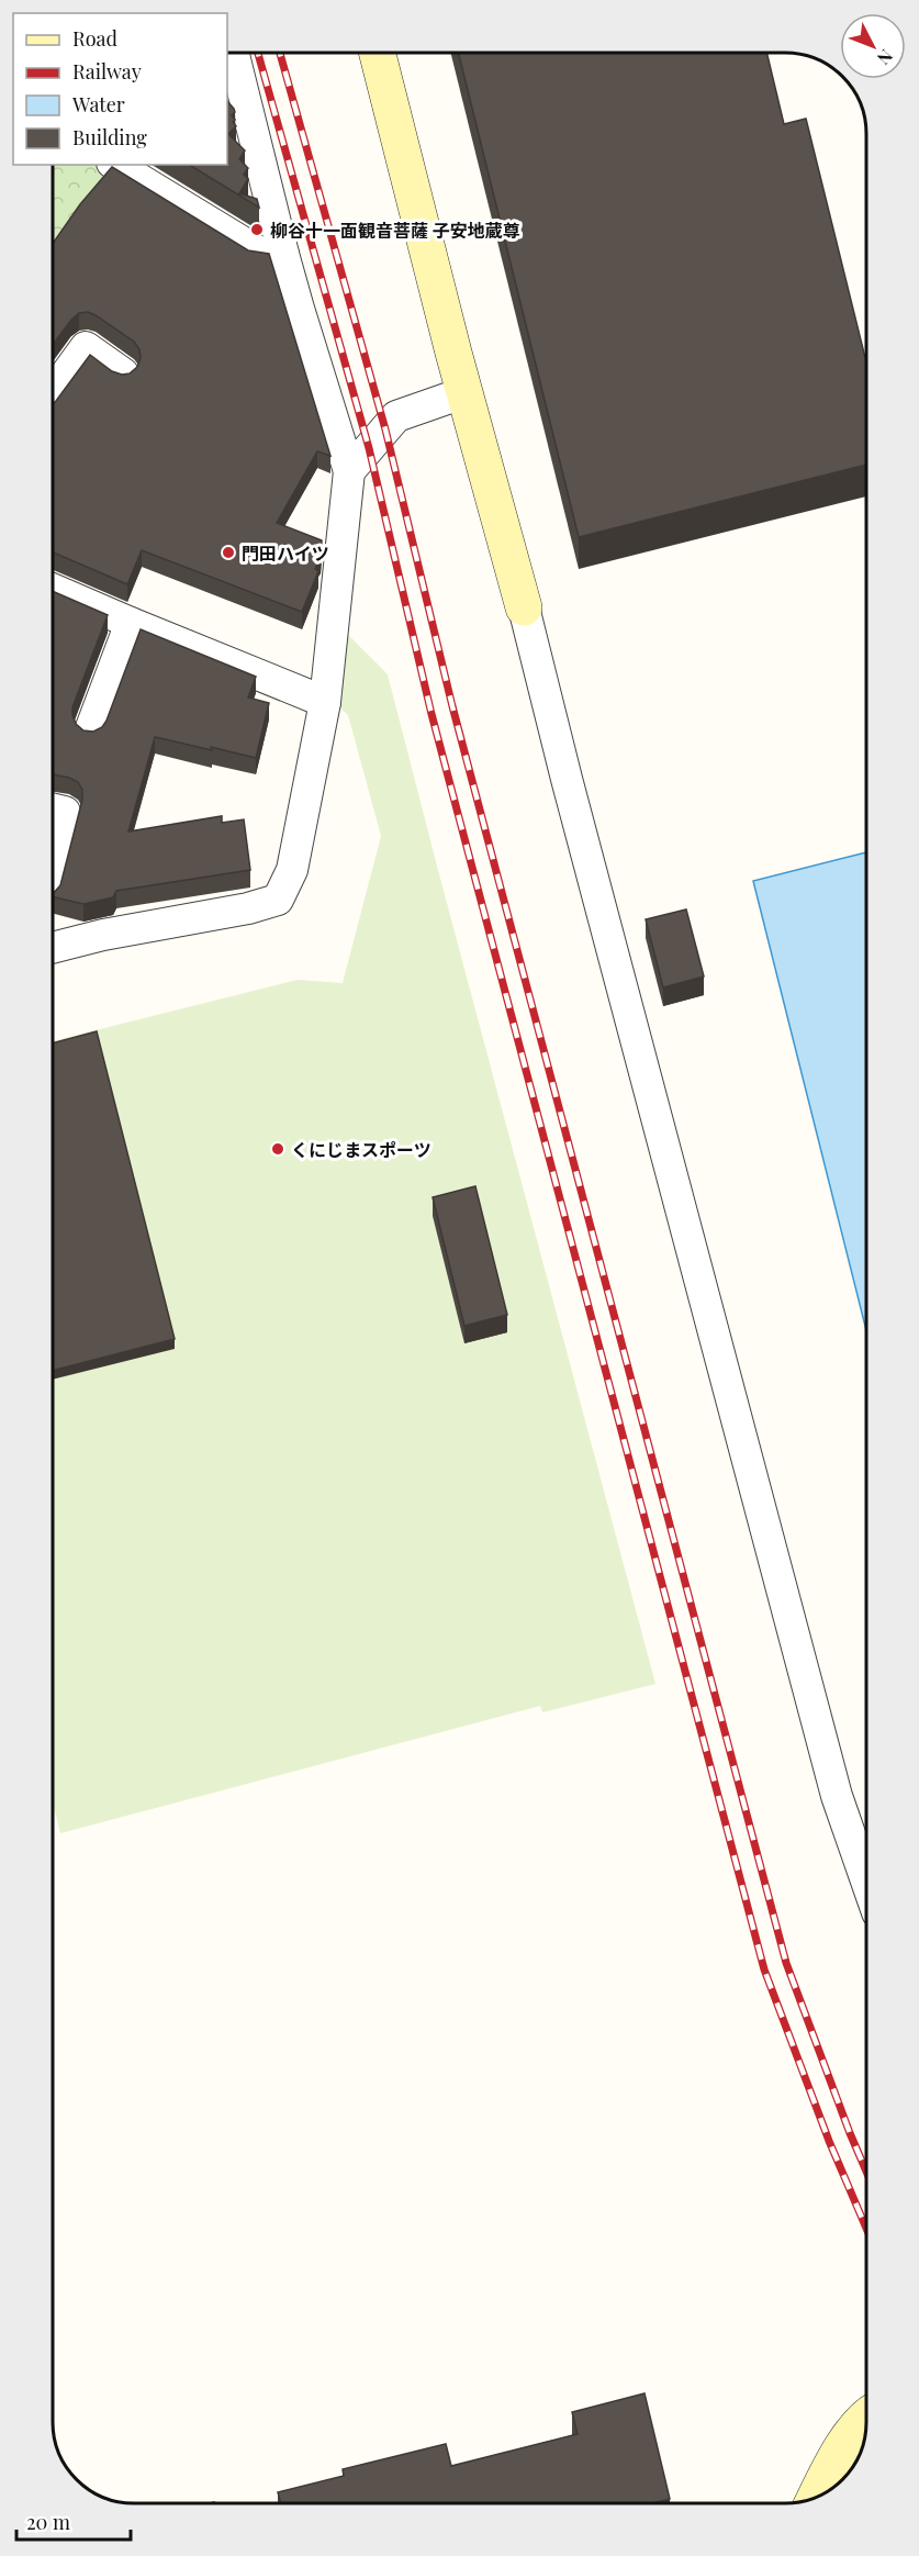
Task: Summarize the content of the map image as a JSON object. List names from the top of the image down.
{
  "places": ["柳谷十一面観音菩薩 子安地蔵尊", "門田ハイツ", "くにじまスポーツ"],
  "legend": [
    "Road",
    "Railway",
    "Water",
    "Building"
  ],
  "scale_bar": "20 m",
  "north": "bottom right"
}
